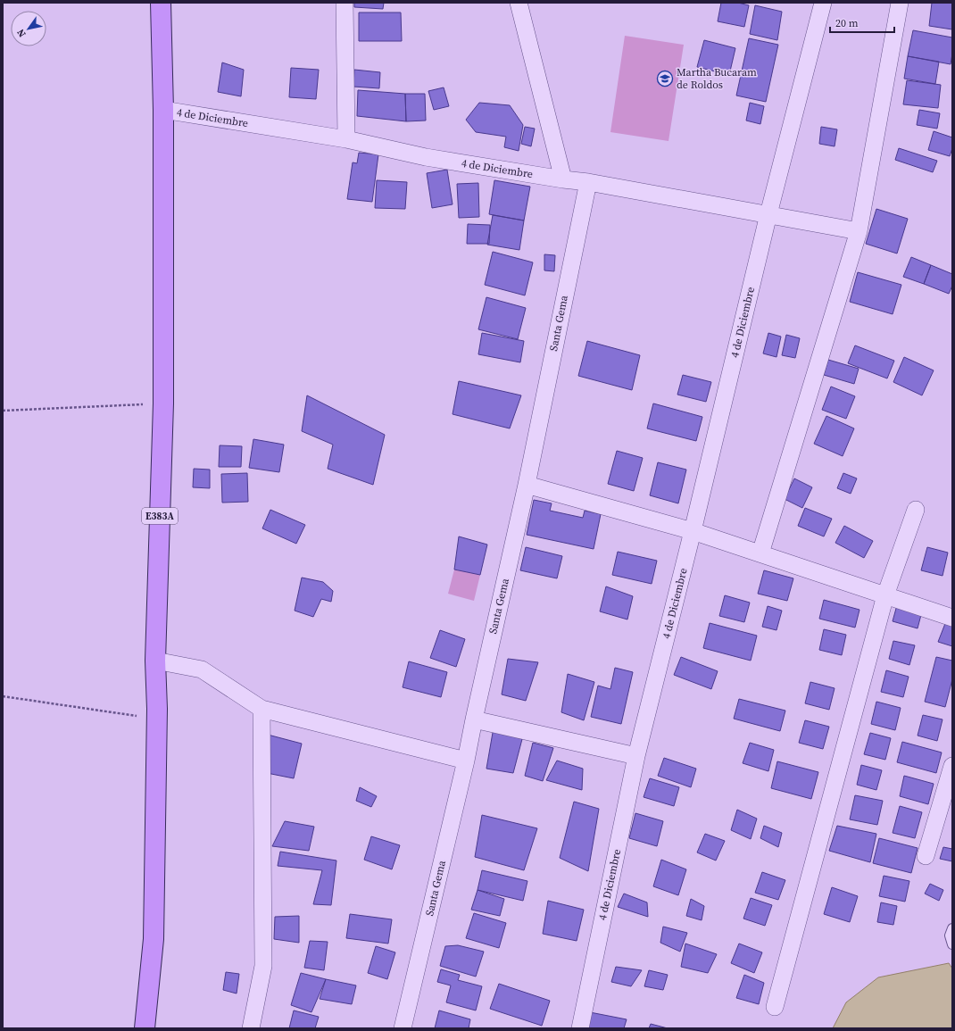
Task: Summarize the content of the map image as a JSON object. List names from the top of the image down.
{
  "streets": {
    "main road": ["E383A"],
    "street": ["4 de Diciembre", "Santa Gema"]
  },
  "crossings": [
    ["4 de Diciembre", "Santa Gema"],
    ["4 de Diciembre", "E383A"]
  ],
  "places": {
    "school or university": ["Martha Bucaram de Roldos"]
  },
  "scale_bar": "20 m",
  "north": "bottom left"
}
